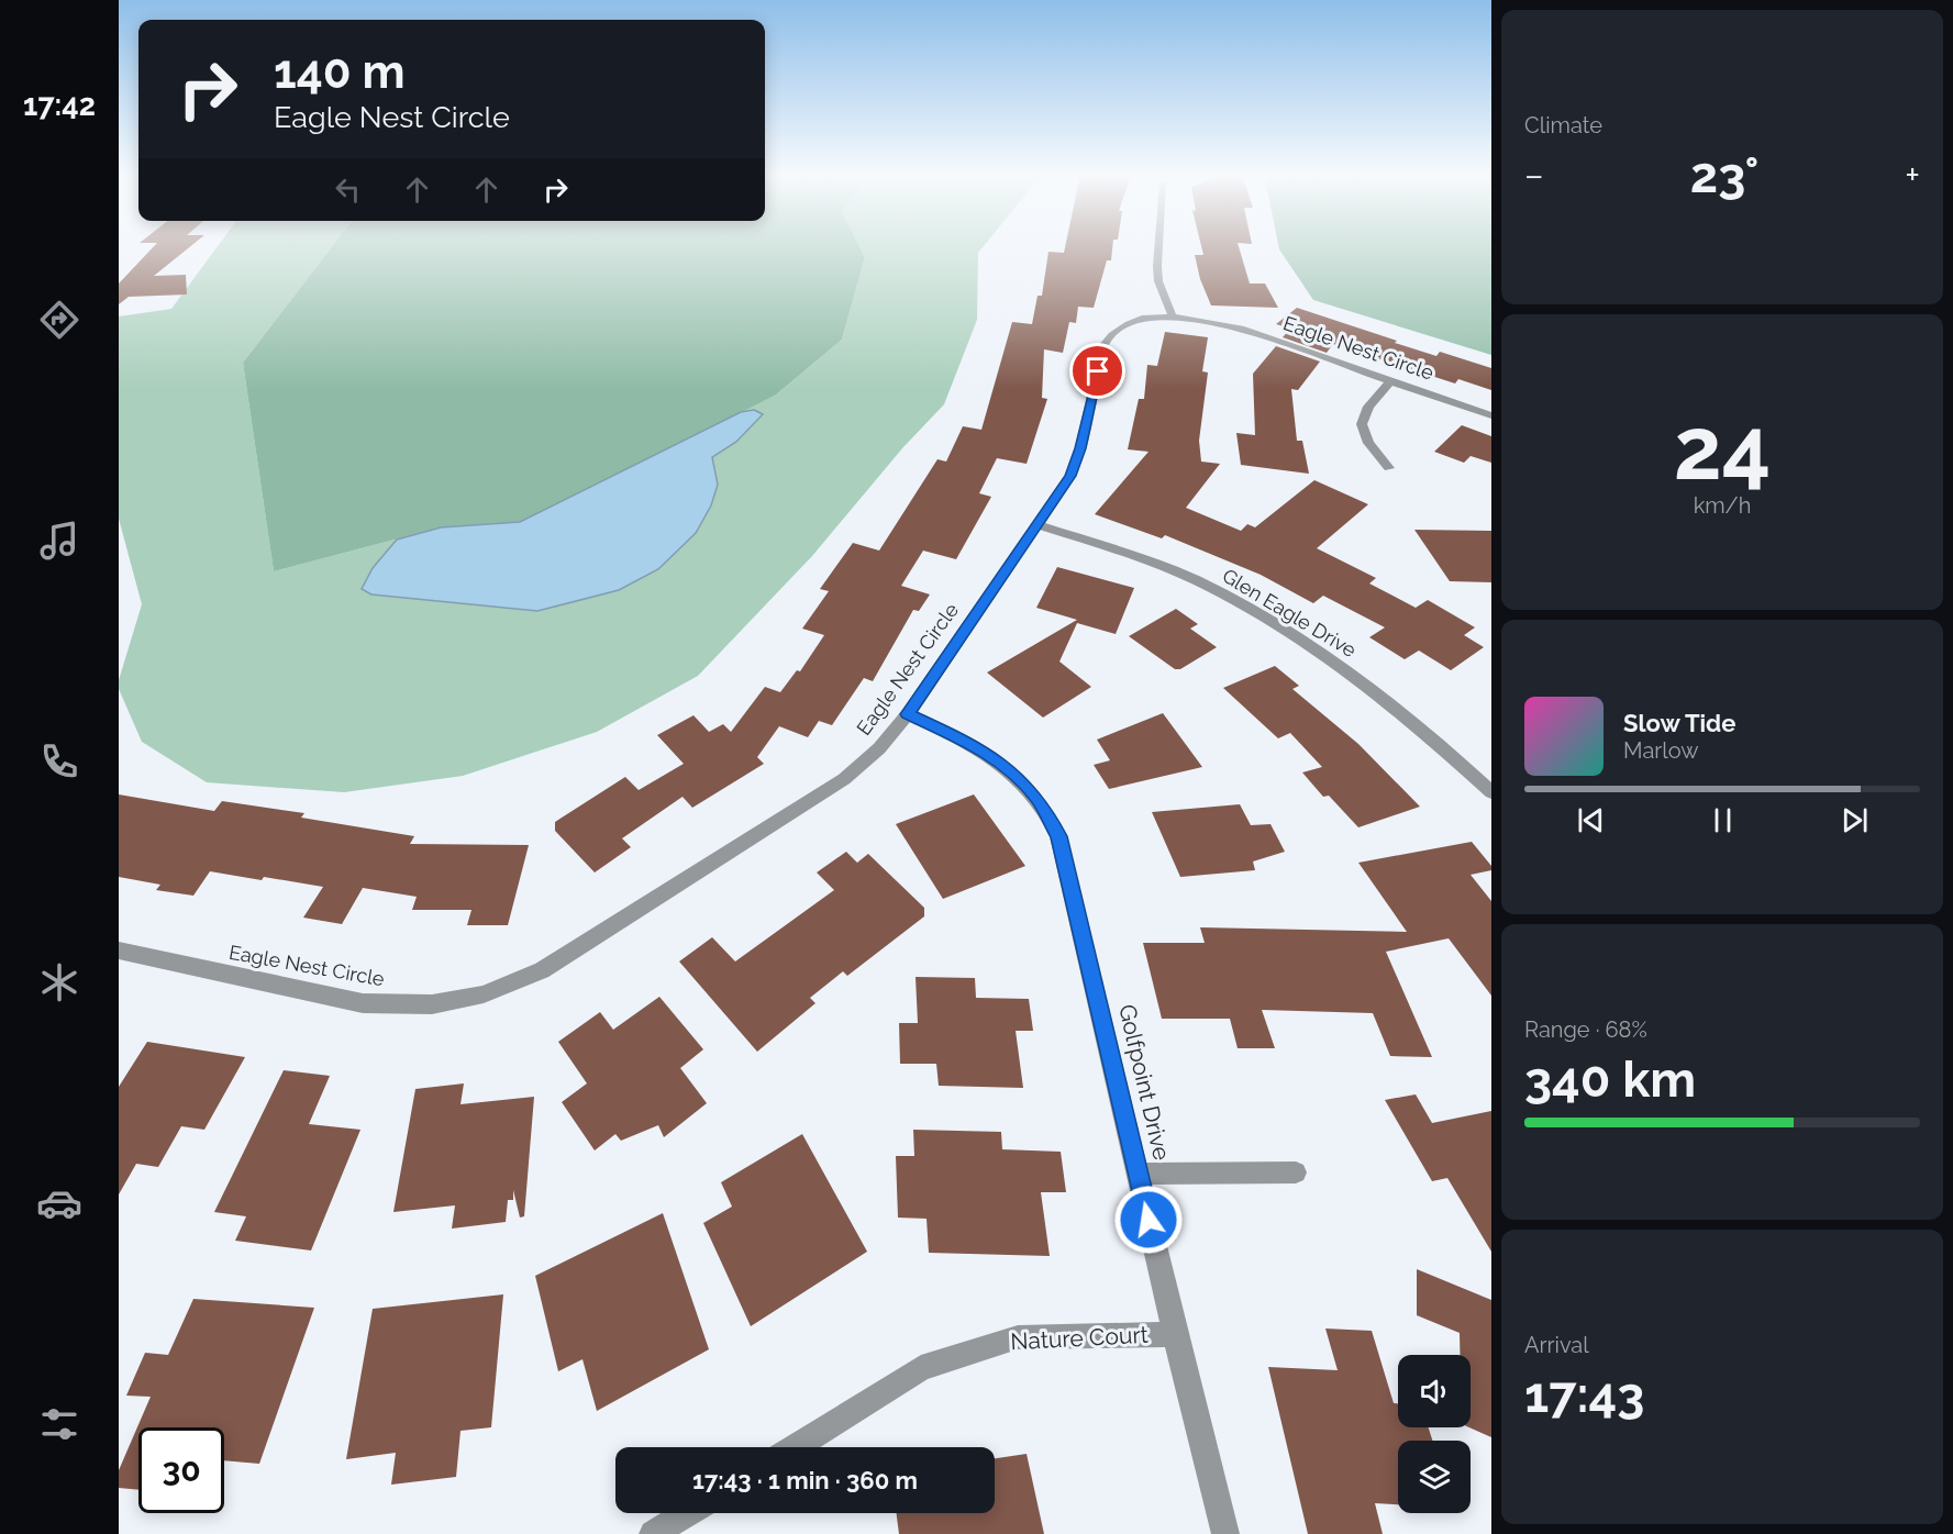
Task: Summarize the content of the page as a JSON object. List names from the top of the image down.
{
  "streets": {
    "street": [
      "Eagle Nest Circle",
      "Glen Eagle Drive",
      "Golfpoint Drive",
      "Nature Court"
    ]
  },
  "crossings": [
    ["Eagle Nest Circle", "Glen Eagle Drive"],
    ["Eagle Nest Circle", "Golfpoint Drive"],
    ["Golfpoint Drive", "Nature Court"]
  ],
  "page": {
    "tabs": "17:42",
    "tile": [
      "Climate",
      ["24", "km/h"],
      ["Range · 68%", "340 km"],
      ["Arrival", "17:43"]
    ],
    "turn": ["140 m", "Eagle Nest Circle"],
    "heat": ["−", "23°", "+"],
    "song": ["Slow Tide", "Marlow"],
    "limit": "30",
    "trip": "17:43 · 1 min · 360 m"
  }
}
